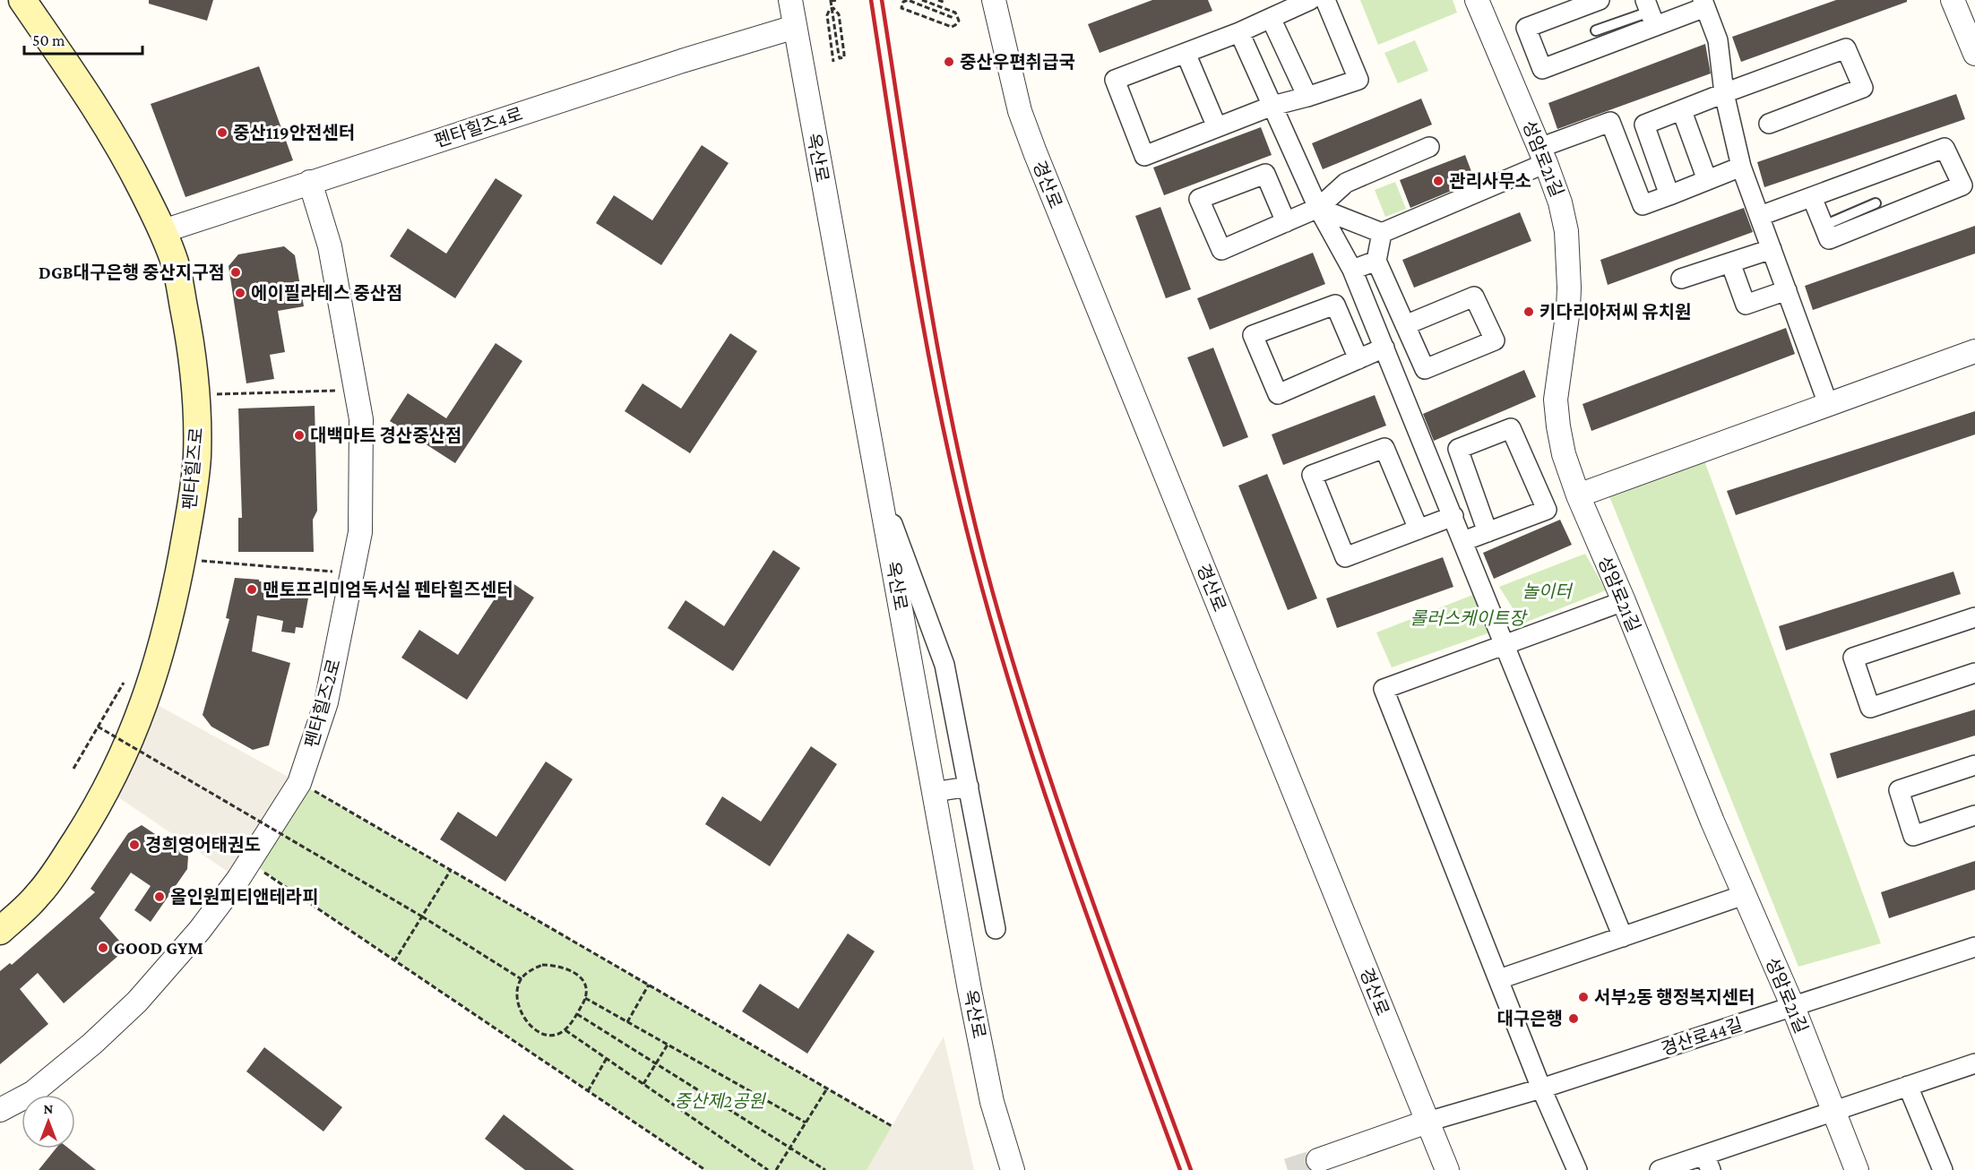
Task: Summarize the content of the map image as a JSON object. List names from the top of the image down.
{
  "streets": {
    "main road": ["펜타힐즈로"],
    "street": [
      "펜타힐즈4로",
      "옥산로",
      "성암로21길",
      "경산로",
      "펜타힐즈2로",
      "경산로44길"
    ]
  },
  "crossings": [
    ["펜타힐즈4로", "옥산로"],
    ["펜타힐즈4로", "펜타힐즈로"],
    ["펜타힐즈4로", "펜타힐즈2로"],
    ["성암로21길", "경산로44길"],
    ["경산로", "경산로44길"]
  ],
  "parks": ["놀이터", "롤러스케이트장", "중산제2공원"],
  "places": [
    "중산우편취급국",
    "중산119안전센터",
    "관리사무소",
    "DGB대구은행 중산지구점",
    "에이필라테스 중산점",
    "키다리아저씨 유치원",
    "대백마트 경산중산점",
    "맨토프리미엄독서실 펜타힐즈센터",
    "경희영어태권도",
    "올인원피티앤테라피",
    "GOOD GYM",
    "서부2동 행정복지센터",
    "대구은행"
  ],
  "scale_bar": "50 m",
  "north": "top"
}
